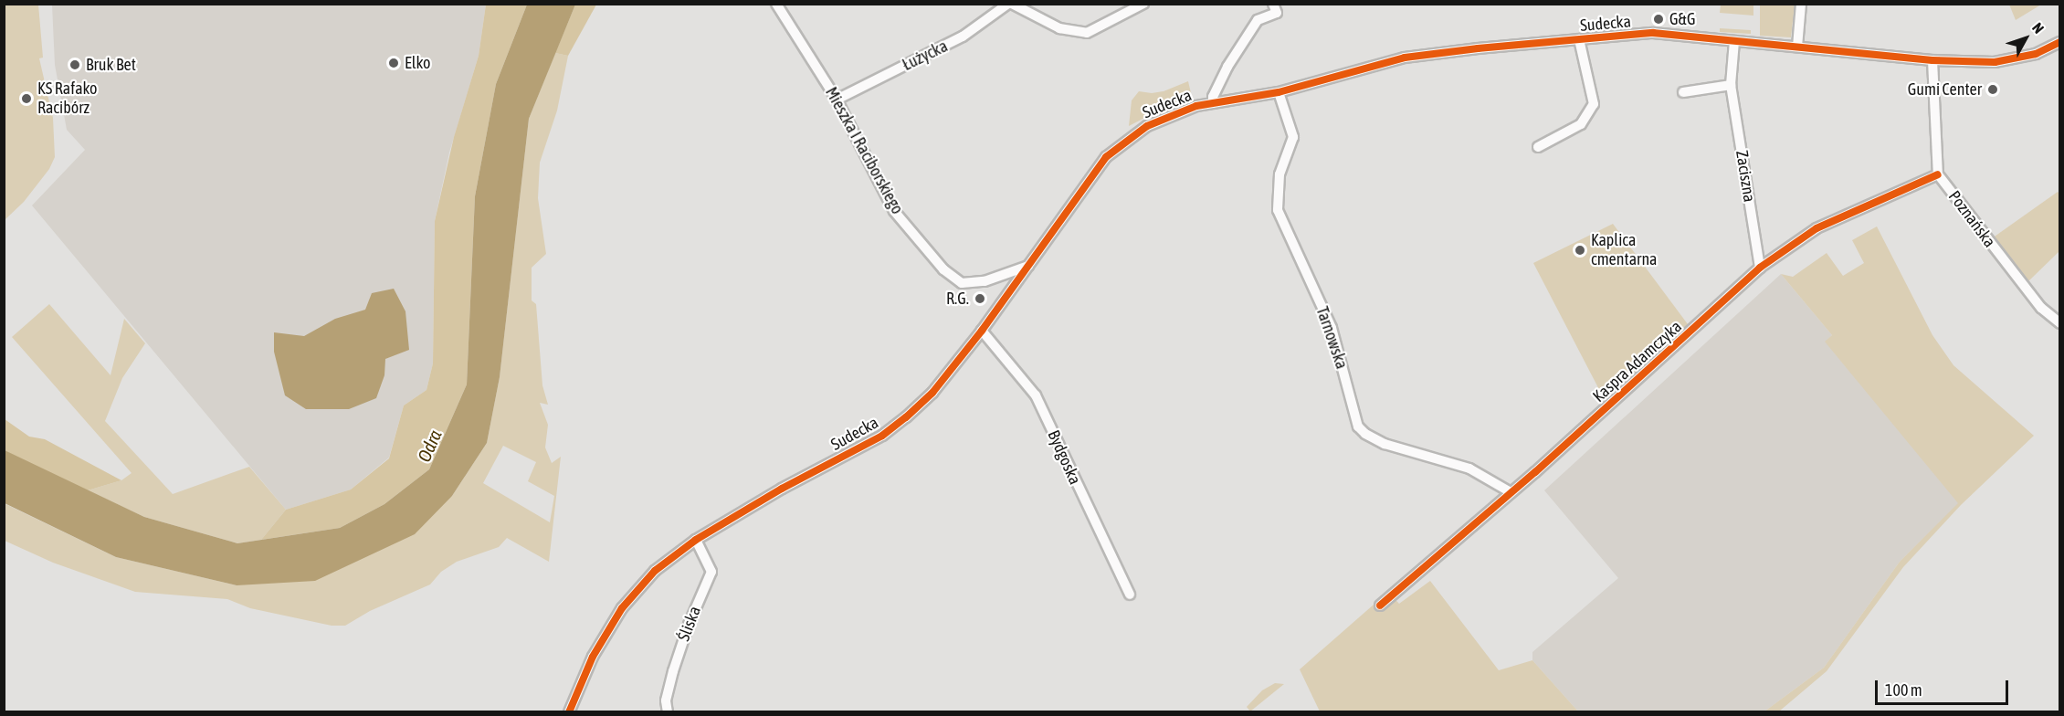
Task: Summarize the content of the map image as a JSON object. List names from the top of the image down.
{
  "streets": {
    "street": [
      "Sudecka",
      "Łużycka",
      "Mieszka I Raciborskiego",
      "Zaciszna",
      "Poznańska",
      "Tarnowska",
      "Kaspra Adamczyka",
      "Bydgoska",
      "Śliska"
    ]
  },
  "crossings": [
    ["Sudecka", "Mieszka I Raciborskiego"],
    ["Sudecka", "Zaciszna"],
    ["Sudecka", "Poznańska"],
    ["Sudecka", "Tarnowska"],
    ["Sudecka", "Bydgoska"],
    ["Sudecka", "Śliska"],
    ["Łużycka", "Mieszka I Raciborskiego"],
    ["Zaciszna", "Kaspra Adamczyka"],
    ["Poznańska", "Kaspra Adamczyka"],
    ["Tarnowska", "Kaspra Adamczyka"]
  ],
  "water": ["Odra"],
  "places": [
    "G&G",
    "Elko",
    "Bruk Bet",
    "Gumi Center",
    "KS Rafako Racibórz",
    "Kaplica cmentarna",
    "R.G."
  ],
  "scale_bar": "100 m",
  "north": "top right"
}
